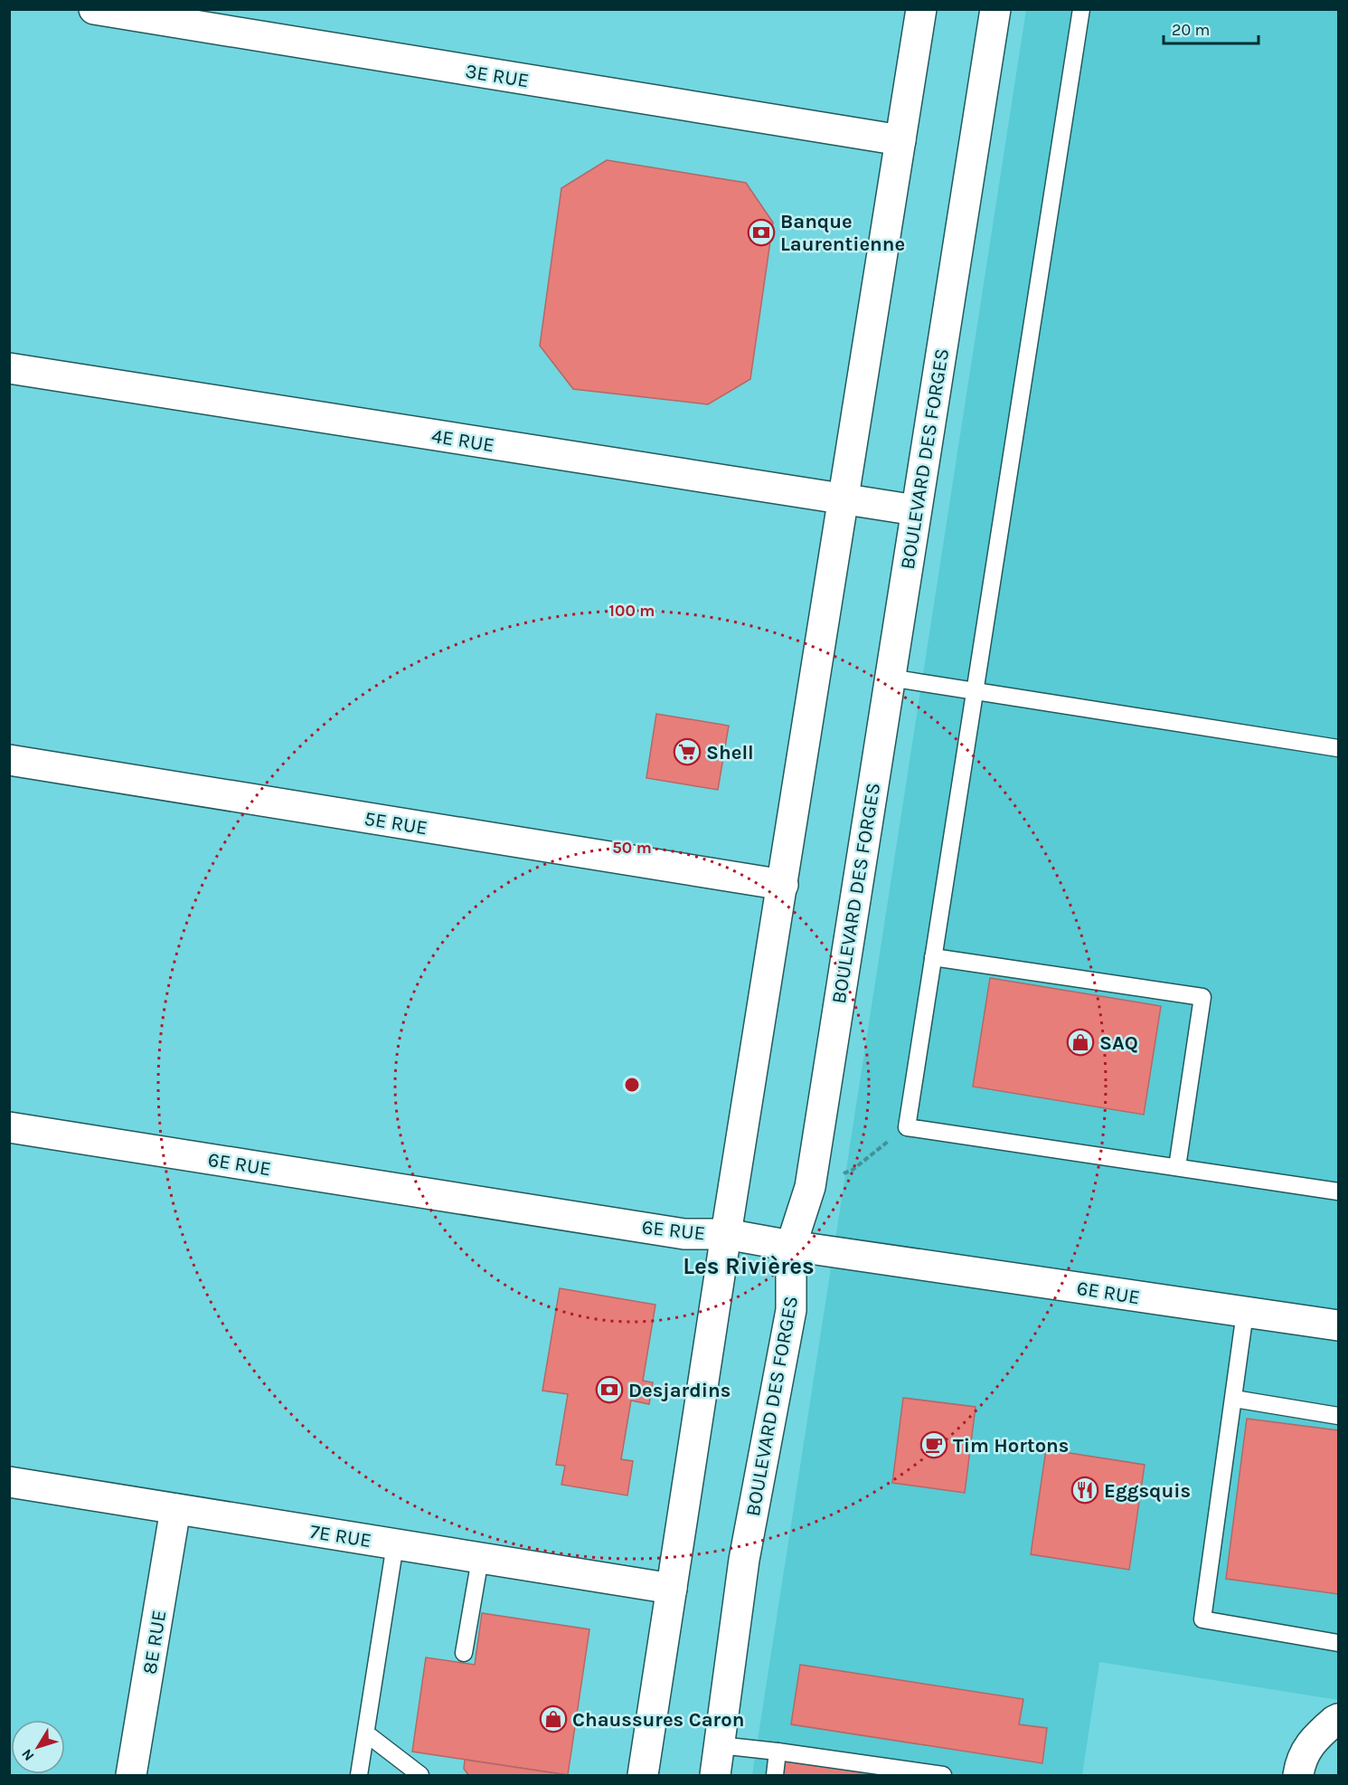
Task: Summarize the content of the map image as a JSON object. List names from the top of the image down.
{
  "streets": {
    "street": [
      "3E RUE",
      "4E RUE",
      "BOULEVARD DES FORGES",
      "5E RUE",
      "6E RUE",
      "7E RUE",
      "8E RUE"
    ]
  },
  "crossings": [
    ["4E RUE", "BOULEVARD DES FORGES"],
    ["BOULEVARD DES FORGES", "6E RUE"],
    ["7E RUE", "8E RUE"]
  ],
  "districts": ["Les Rivières"],
  "places": {
    "bank": ["Banque Laurentienne", "Desjardins"],
    "supermarket": ["Shell"],
    "shop": ["SAQ", "Chaussures Caron"],
    "cafe": ["Tim Hortons"],
    "restaurant": ["Eggsquis"]
  },
  "scale_bar": "20 m",
  "north": "bottom left",
  "rings": ["100 m", "50 m"]
}
